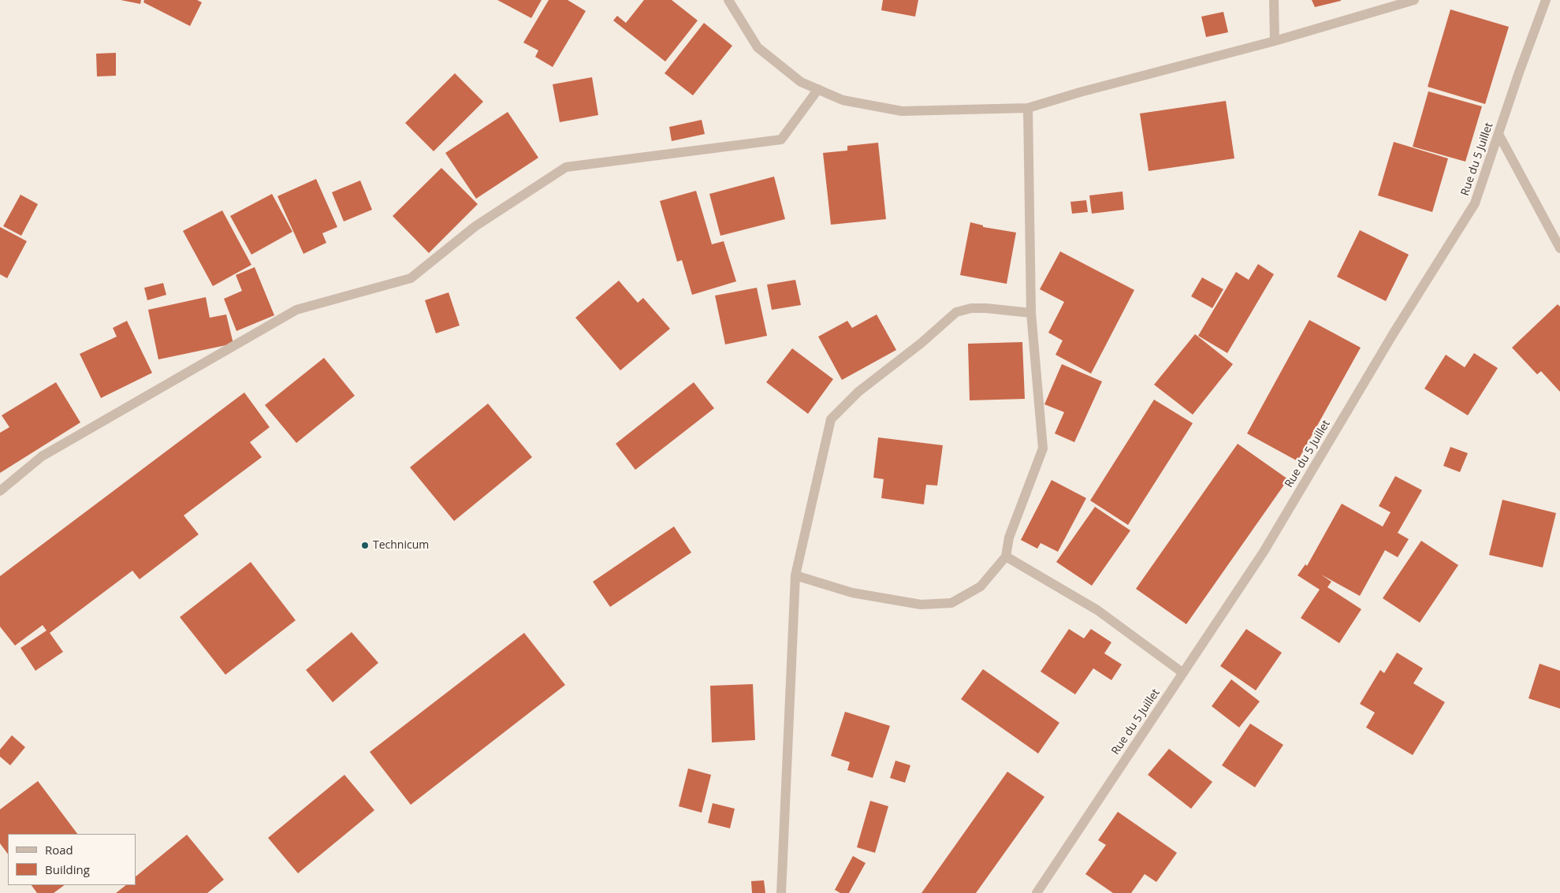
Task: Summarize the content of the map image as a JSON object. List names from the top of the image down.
{
  "streets": {
    "street": ["Rue du 5 Juillet"]
  },
  "places": ["Technicum"],
  "legend": ["Road", "Building"]
}
